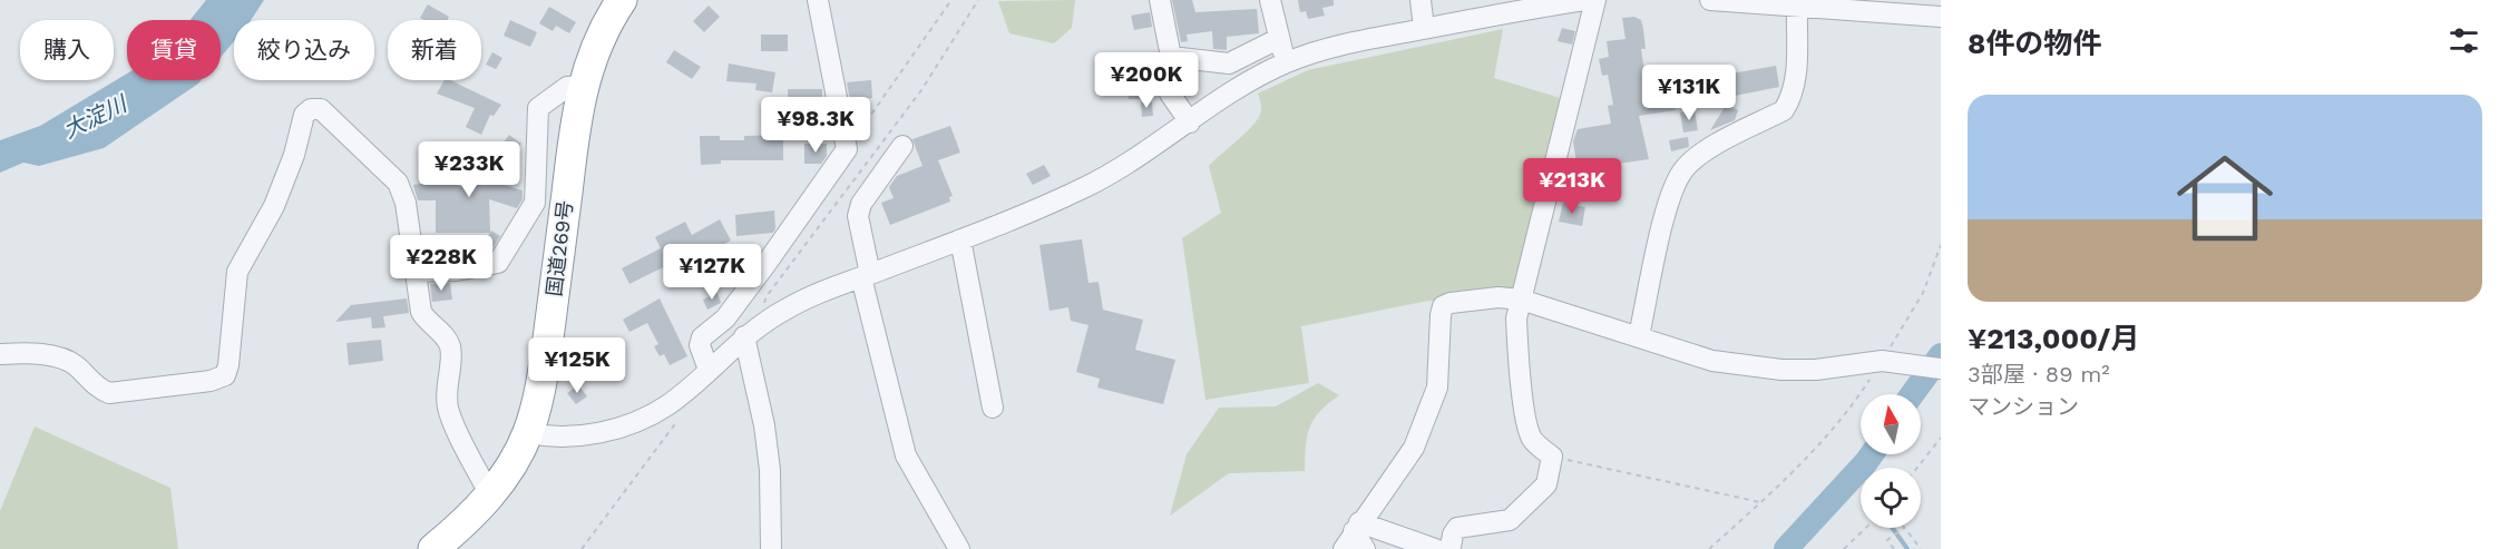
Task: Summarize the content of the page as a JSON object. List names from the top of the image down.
{
  "streets": {
    "highway": ["国道269号"]
  },
  "water": ["大淀川"],
  "north": "top",
  "page": {
    "heading": "8件の物件",
    "chip": [
      "購入",
      "賃貸",
      "絞り込み",
      "新着"
    ],
    "price": [
      "¥200K",
      "¥131K",
      "¥98.3K",
      "¥233K",
      "¥213K",
      "¥228K",
      "¥127K",
      "¥125K"
    ],
    "list": [
      {
        "name": "¥213,000/月",
        "note": "3部屋 · 89 m² · マンション"
      }
    ]
  }
}
